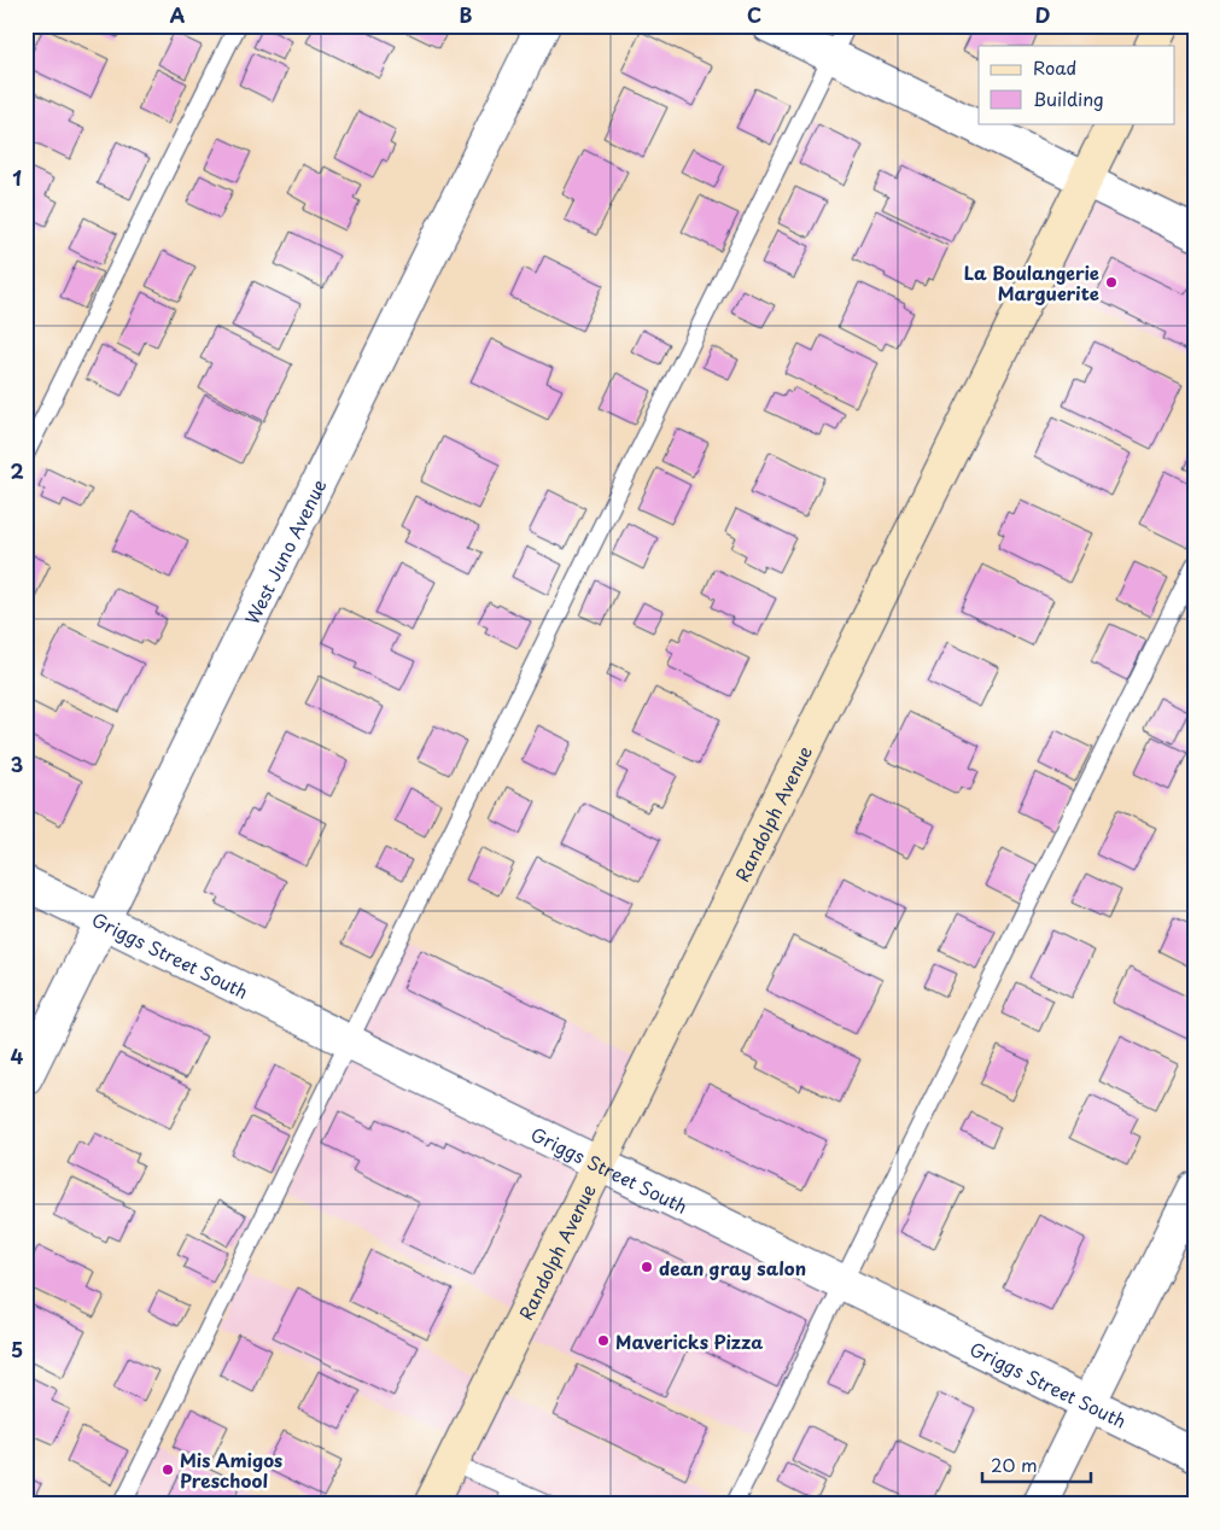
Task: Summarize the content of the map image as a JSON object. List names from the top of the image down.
{
  "streets": {
    "main road": ["Randolph Avenue"],
    "street": ["West Juno Avenue", "Griggs Street South"]
  },
  "crossings": [
    ["West Juno Avenue", "Griggs Street South"],
    ["Randolph Avenue", "Griggs Street South"]
  ],
  "places": [
    "La Boulangerie Marguerite",
    "dean gray salon",
    "Mavericks Pizza",
    "Mis Amigos Preschool"
  ],
  "legend": ["Road", "Building"],
  "scale_bar": "20 m",
  "grid": {
    "columns": [
      "A",
      "B",
      "C",
      "D"
    ],
    "rows": [
      "1",
      "2",
      "3",
      "4",
      "5"
    ]
  }
}
